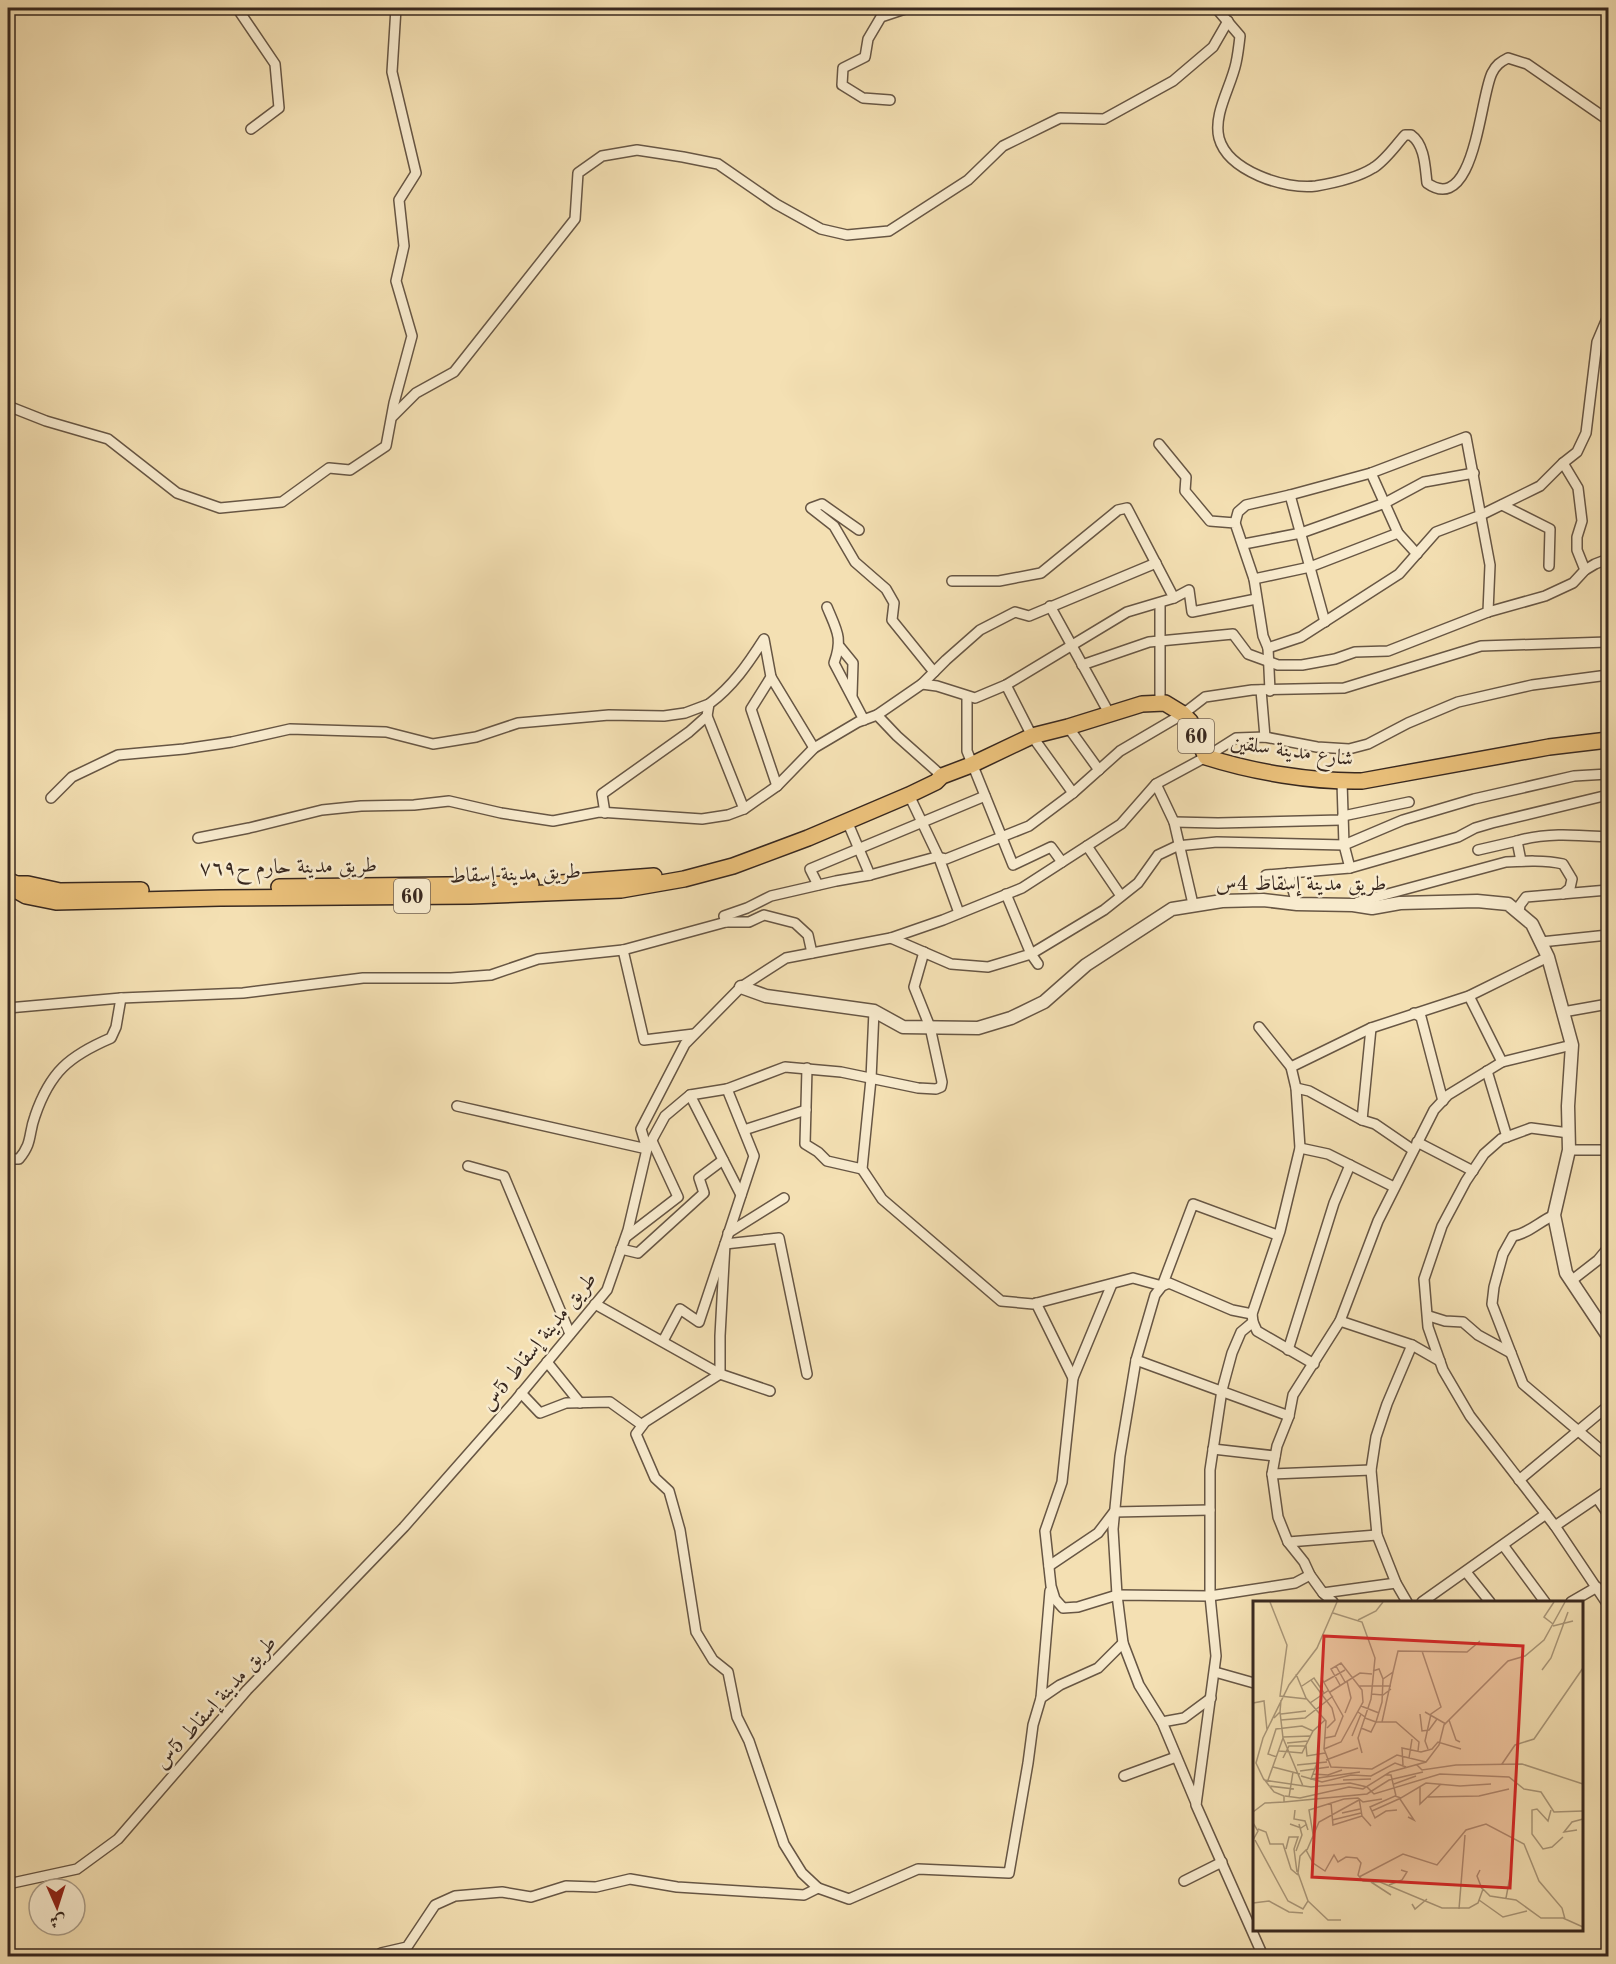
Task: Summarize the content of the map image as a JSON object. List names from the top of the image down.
{
  "streets": {
    "main road": ["60", "شارع مدينة سلقين", "طريق مدينة حارم ح٧٦٩"],
    "street": ["طريق مدينة إسقاط 4س", "طريق مدينة إسقاط 5س"]
  },
  "crossings": [
    ["60", "شارع مدينة سلقين"],
    ["60", "طريق مدينة حارم ح٧٦٩"],
    ["شارع مدينة سلقين", "طريق مدينة إسقاط 5س"],
    ["طريق مدينة إسقاط 4س", "طريق مدينة إسقاط 5س"]
  ],
  "north": "bottom"
}
